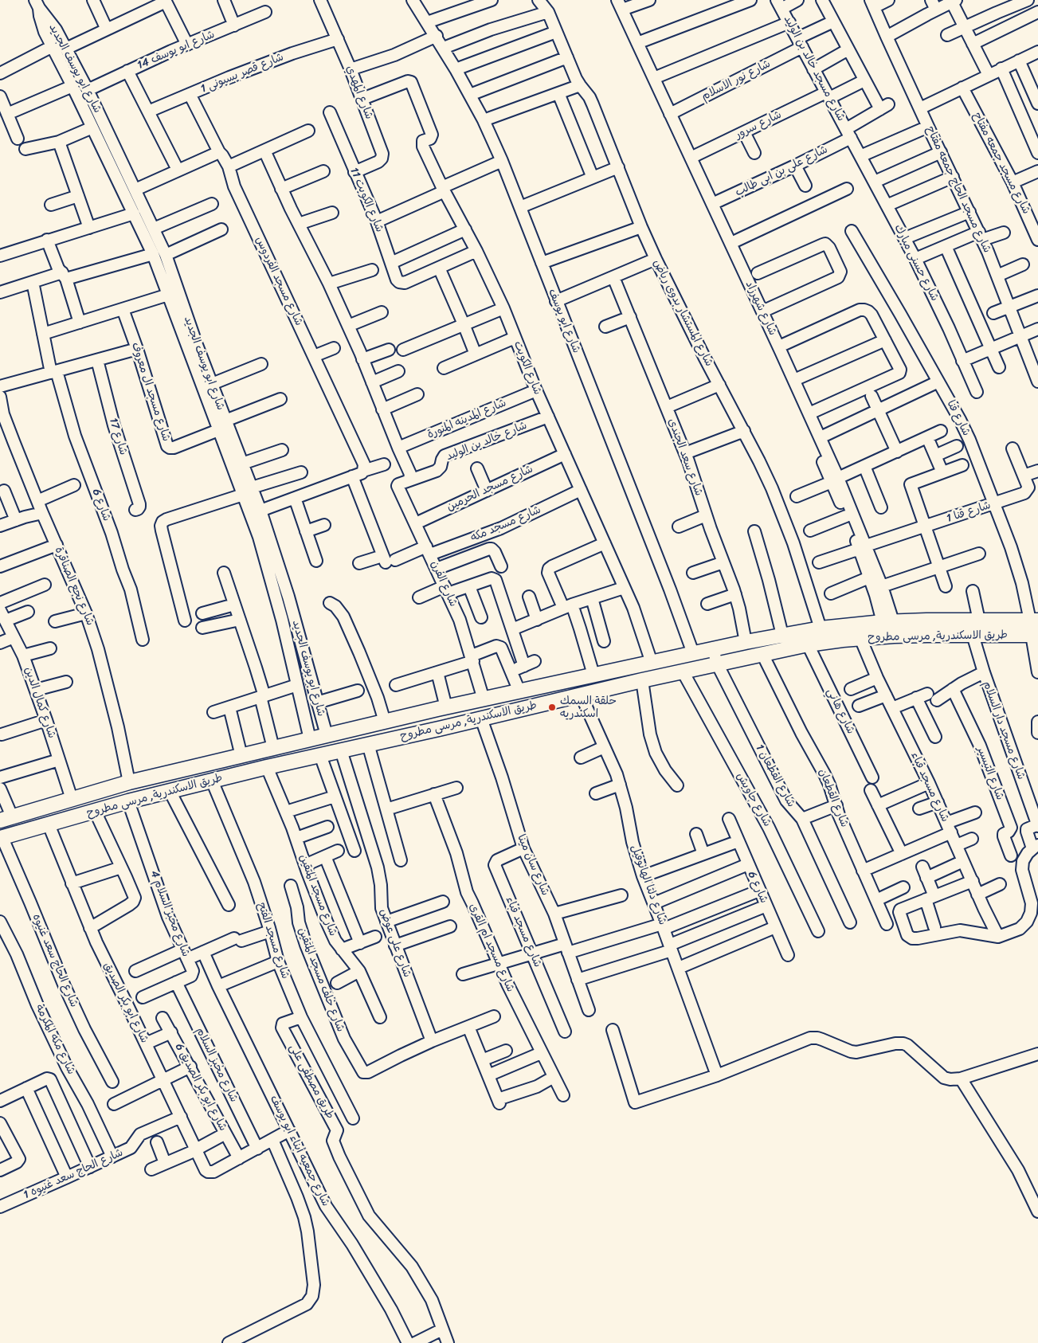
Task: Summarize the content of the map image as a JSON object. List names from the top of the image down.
{
  "streets": {
    "main road": ["طريق الاسكندرية, مرسى مطروح"],
    "street": [
      "شارع ابو يوسف 14",
      "شارع ابو يوسف الجديد",
      "شارع مسجد خالد بن الوليد",
      "شارع قصر بسيونى 1",
      "شارع نور الاسلام",
      "شارع المهدي",
      "شارع سرور",
      "شارع مسجد جمعه مفتاح",
      "شارع على بن ابى طالب",
      "شارع مسجد الحاج جمعه مفتاح",
      "شارع الكويت 11",
      "شارع حسنى مبارك",
      "شارع مسجد الفردوس",
      "شارع شهرزاد",
      "شارع المستشار بدوى رياض",
      "شارع ابو يوسف",
      "شارع الكويت",
      "شارع مسجد ال معروف",
      "شارع قنا",
      "شارع المدينه المنورة",
      "شارع 17",
      "شارع خالد بن الوليد",
      "شارع سعد الجندى",
      "شارع مسجد الحرمين",
      "شارع 6",
      "شارع قنا 1",
      "شارع مسجد مكه",
      "شارع الفرن",
      "شارع نجع الصناقرة",
      "شارع كمال الدين",
      "شارع هاني",
      "شارع مسجد دار السلام",
      "شارع التيسير",
      "شارع القطعان 1",
      "شارع مسجد قباء",
      "شارع القطعان",
      "شارع جاويش",
      "شارع سان مينا",
      "شارع دلتا الهانوفيل",
      "شارع مسجد المتقين",
      "شارع مخبز السلام 4",
      "شارع مسجد الفتح",
      "شارع على عوض",
      "شارع مسجد ام القرى",
      "شارع الحاج سعد غنيوه",
      "شارع خلف مسجد المتقين",
      "شارع ابو بكر الصديق",
      "شارع مكه المكرمة",
      "شارع مخبز السلام",
      "طريق مصطفى على",
      "شارع ابو بكر الصديق 6",
      "شارع جمعيه أبناء ابو يوسف",
      "شارع الحاج سعد غنيوه 1"
    ]
  },
  "crossings": [
    ["شارع ابو يوسف 14", "شارع ابو يوسف الجديد"],
    ["شارع ابو يوسف الجديد", "شارع مسجد ال معروف"],
    ["شارع ابو يوسف الجديد", "طريق الاسكندرية, مرسى مطروح"],
    ["شارع مسجد خالد بن الوليد", "شارع نور الاسلام"],
    ["شارع مسجد خالد بن الوليد", "شارع سرور"],
    ["شارع مسجد خالد بن الوليد", "شارع على بن ابى طالب"],
    ["شارع مسجد خالد بن الوليد", "شارع حسنى مبارك"],
    ["شارع قصر بسيونى 1", "شارع المهدي"],
    ["شارع قصر بسيونى 1", "شارع مسجد الفردوس"],
    ["شارع نور الاسلام", "شارع شهرزاد"],
    ["شارع المهدي", "شارع الكويت 11"],
    ["شارع المهدي", "شارع الكويت"],
    ["شارع سرور", "شارع على بن ابى طالب"],
    ["شارع سرور", "شارع شهرزاد"],
    ["شارع على بن ابى طالب", "شارع حسنى مبارك"],
    ["شارع على بن ابى طالب", "شارع شهرزاد"],
    ["شارع شهرزاد", "شارع قنا 1"],
    ["شارع شهرزاد", "طريق الاسكندرية, مرسى مطروح"],
    ["شارع المستشار بدوى رياض", "طريق الاسكندرية, مرسى مطروح"],
    ["شارع ابو يوسف", "طريق الاسكندرية, مرسى مطروح"],
    ["شارع الكويت", "شارع المدينه المنورة"],
    ["شارع الكويت", "شارع خالد بن الوليد"],
    ["شارع الكويت", "شارع مسجد الحرمين"],
    ["شارع الكويت", "شارع مسجد مكه"],
    ["شارع الكويت", "طريق الاسكندرية, مرسى مطروح"],
    ["شارع قنا", "شارع قنا 1"],
    ["شارع قنا", "طريق الاسكندرية, مرسى مطروح"],
    ["شارع خالد بن الوليد", "شارع الفرن"],
    ["شارع سعد الجندى", "طريق الاسكندرية, مرسى مطروح"],
    ["شارع مسجد الحرمين", "شارع الفرن"],
    ["شارع مسجد مكه", "شارع الفرن"],
    ["شارع الفرن", "طريق الاسكندرية, مرسى مطروح"],
    ["شارع نجع الصناقرة", "طريق الاسكندرية, مرسى مطروح"],
    ["طريق الاسكندرية, مرسى مطروح", "شارع كمال الدين"],
    ["طريق الاسكندرية, مرسى مطروح", "شارع هاني"],
    ["طريق الاسكندرية, مرسى مطروح", "شارع مسجد دار السلام"],
    ["طريق الاسكندرية, مرسى مطروح", "شارع القطعان 1"],
    ["طريق الاسكندرية, مرسى مطروح", "شارع مسجد قباء"],
    ["طريق الاسكندرية, مرسى مطروح", "شارع القطعان"],
    ["طريق الاسكندرية, مرسى مطروح", "شارع جاويش"],
    ["طريق الاسكندرية, مرسى مطروح", "شارع سان مينا"],
    ["طريق الاسكندرية, مرسى مطروح", "شارع دلتا الهانوفيل"],
    ["طريق الاسكندرية, مرسى مطروح", "شارع مسجد المتقين"],
    ["طريق الاسكندرية, مرسى مطروح", "شارع مخبز السلام 4"],
    ["طريق الاسكندرية, مرسى مطروح", "شارع مسجد الفتح"],
    ["طريق الاسكندرية, مرسى مطروح", "شارع على عوض"],
    ["طريق الاسكندرية, مرسى مطروح", "شارع الحاج سعد غنيوه"],
    ["طريق الاسكندرية, مرسى مطروح", "شارع ابو بكر الصديق"],
    ["شارع مسجد قباء", "شارع سان مينا"],
    ["شارع مخبز السلام 4", "شارع مخبز السلام"],
    ["شارع مسجد الفتح", "طريق مصطفى على"],
    ["شارع على عوض", "شارع خلف مسجد المتقين"],
    ["شارع ابو بكر الصديق", "شارع ابو بكر الصديق 6"],
    ["شارع ابو بكر الصديق", "شارع الحاج سعد غنيوه 1"],
    ["شارع مكه المكرمة", "شارع الحاج سعد غنيوه 1"]
  ],
  "places": ["حلقة السمك اسكندريه"]
}
